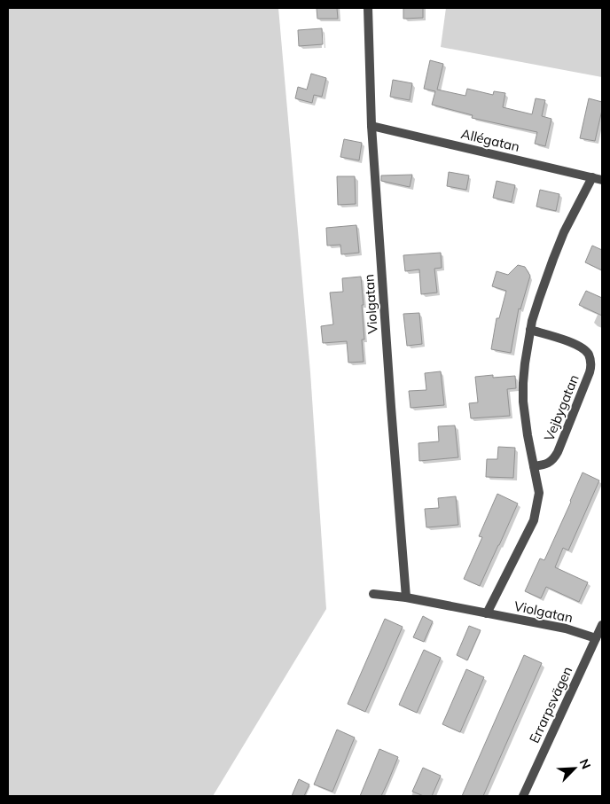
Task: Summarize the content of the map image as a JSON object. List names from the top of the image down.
{
  "streets": {
    "street": [
      "Allégatan",
      "Violgatan",
      "Vejbygatan",
      "Errarpsvägen"
    ]
  },
  "crossings": [
    ["Allégatan", "Violgatan"],
    ["Allégatan", "Vejbygatan"],
    ["Violgatan", "Vejbygatan"],
    ["Violgatan", "Errarpsvägen"]
  ],
  "north": "top right"
}
